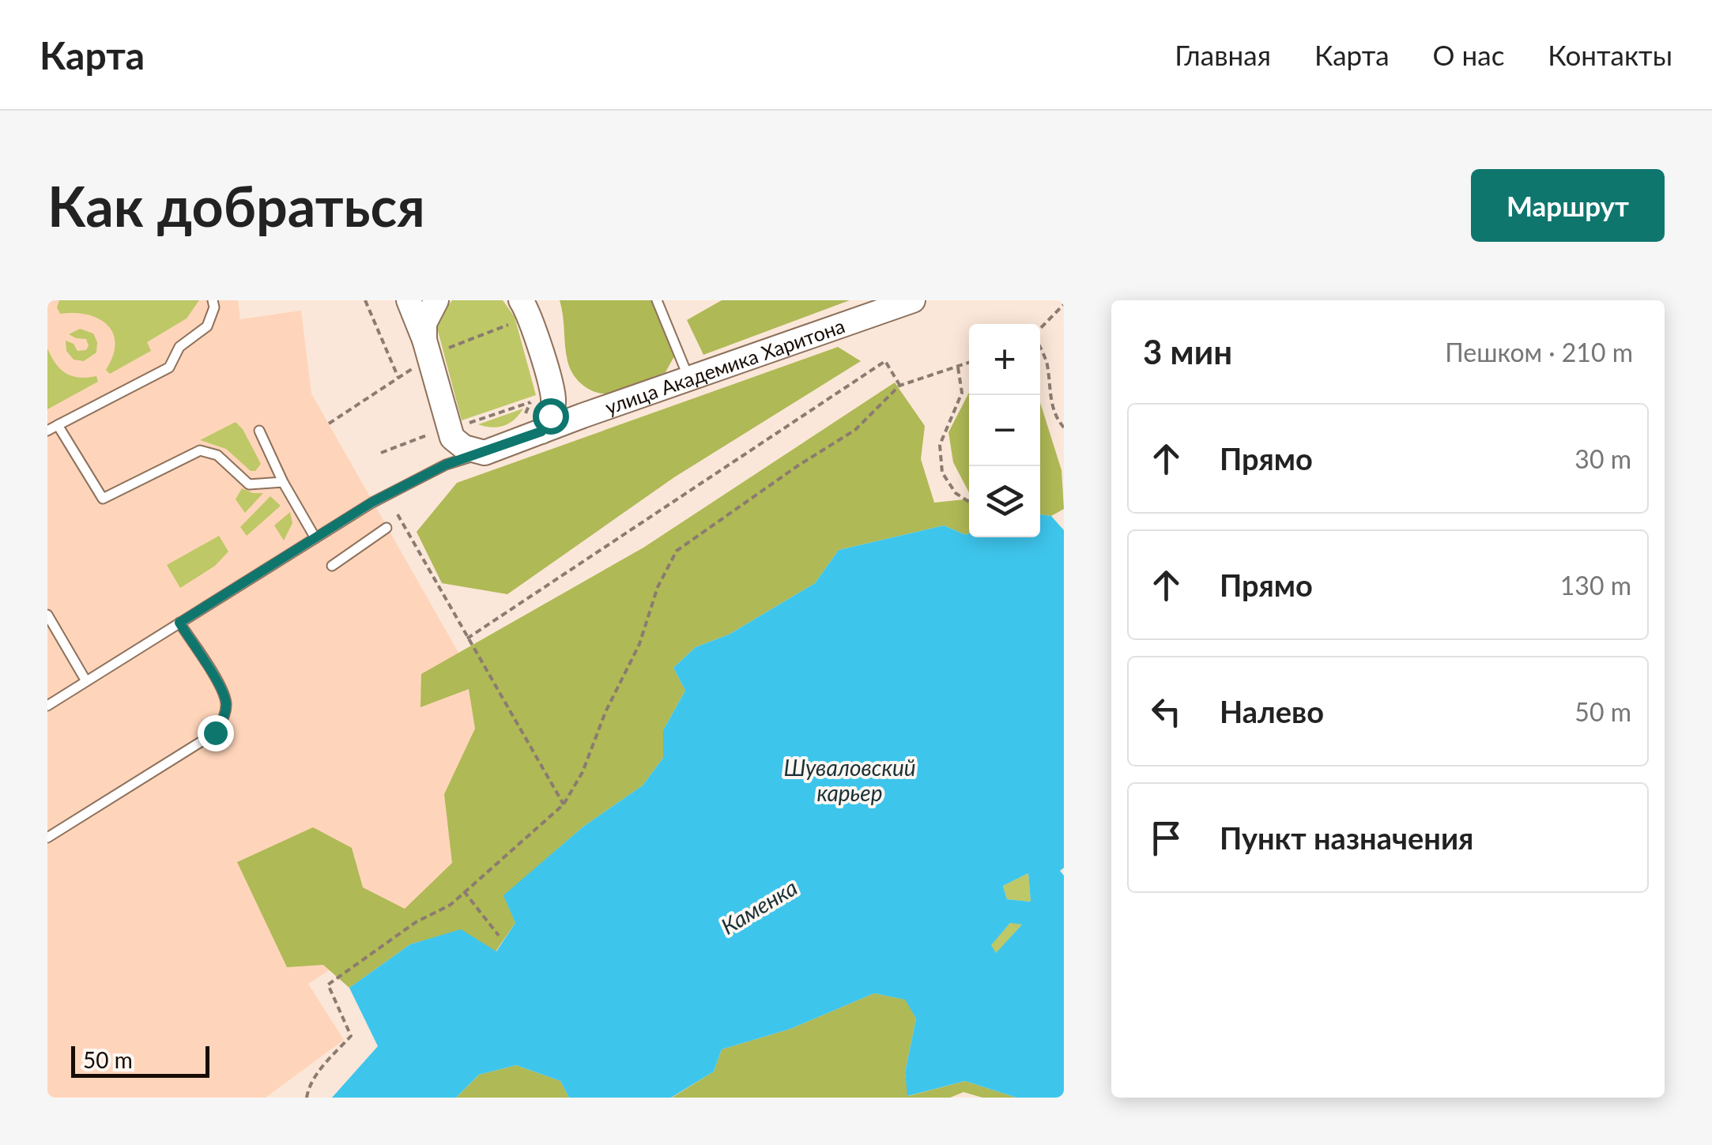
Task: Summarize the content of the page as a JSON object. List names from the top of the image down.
{
  "streets": {
    "street": ["улица Академика Харитона"]
  },
  "water": ["Шуваловский карьер", "Каменка"],
  "scale_bar": "50 m",
  "page": {
    "header": "Карта",
    "nav": [
      "Главная",
      "Карта",
      "О нас",
      "Контакты"
    ],
    "buttons": "Маршрут",
    "title": "Как добраться",
    "heading": ["3 мин", "Пешком · 210 m"],
    "map_buttons": ["+", "−"],
    "list": [
      ["Прямо", "30 m"],
      ["Прямо", "130 m"],
      ["Налево", "50 m"],
      "Пункт назначения"
    ],
    "scale": "50 m"
  }
}
